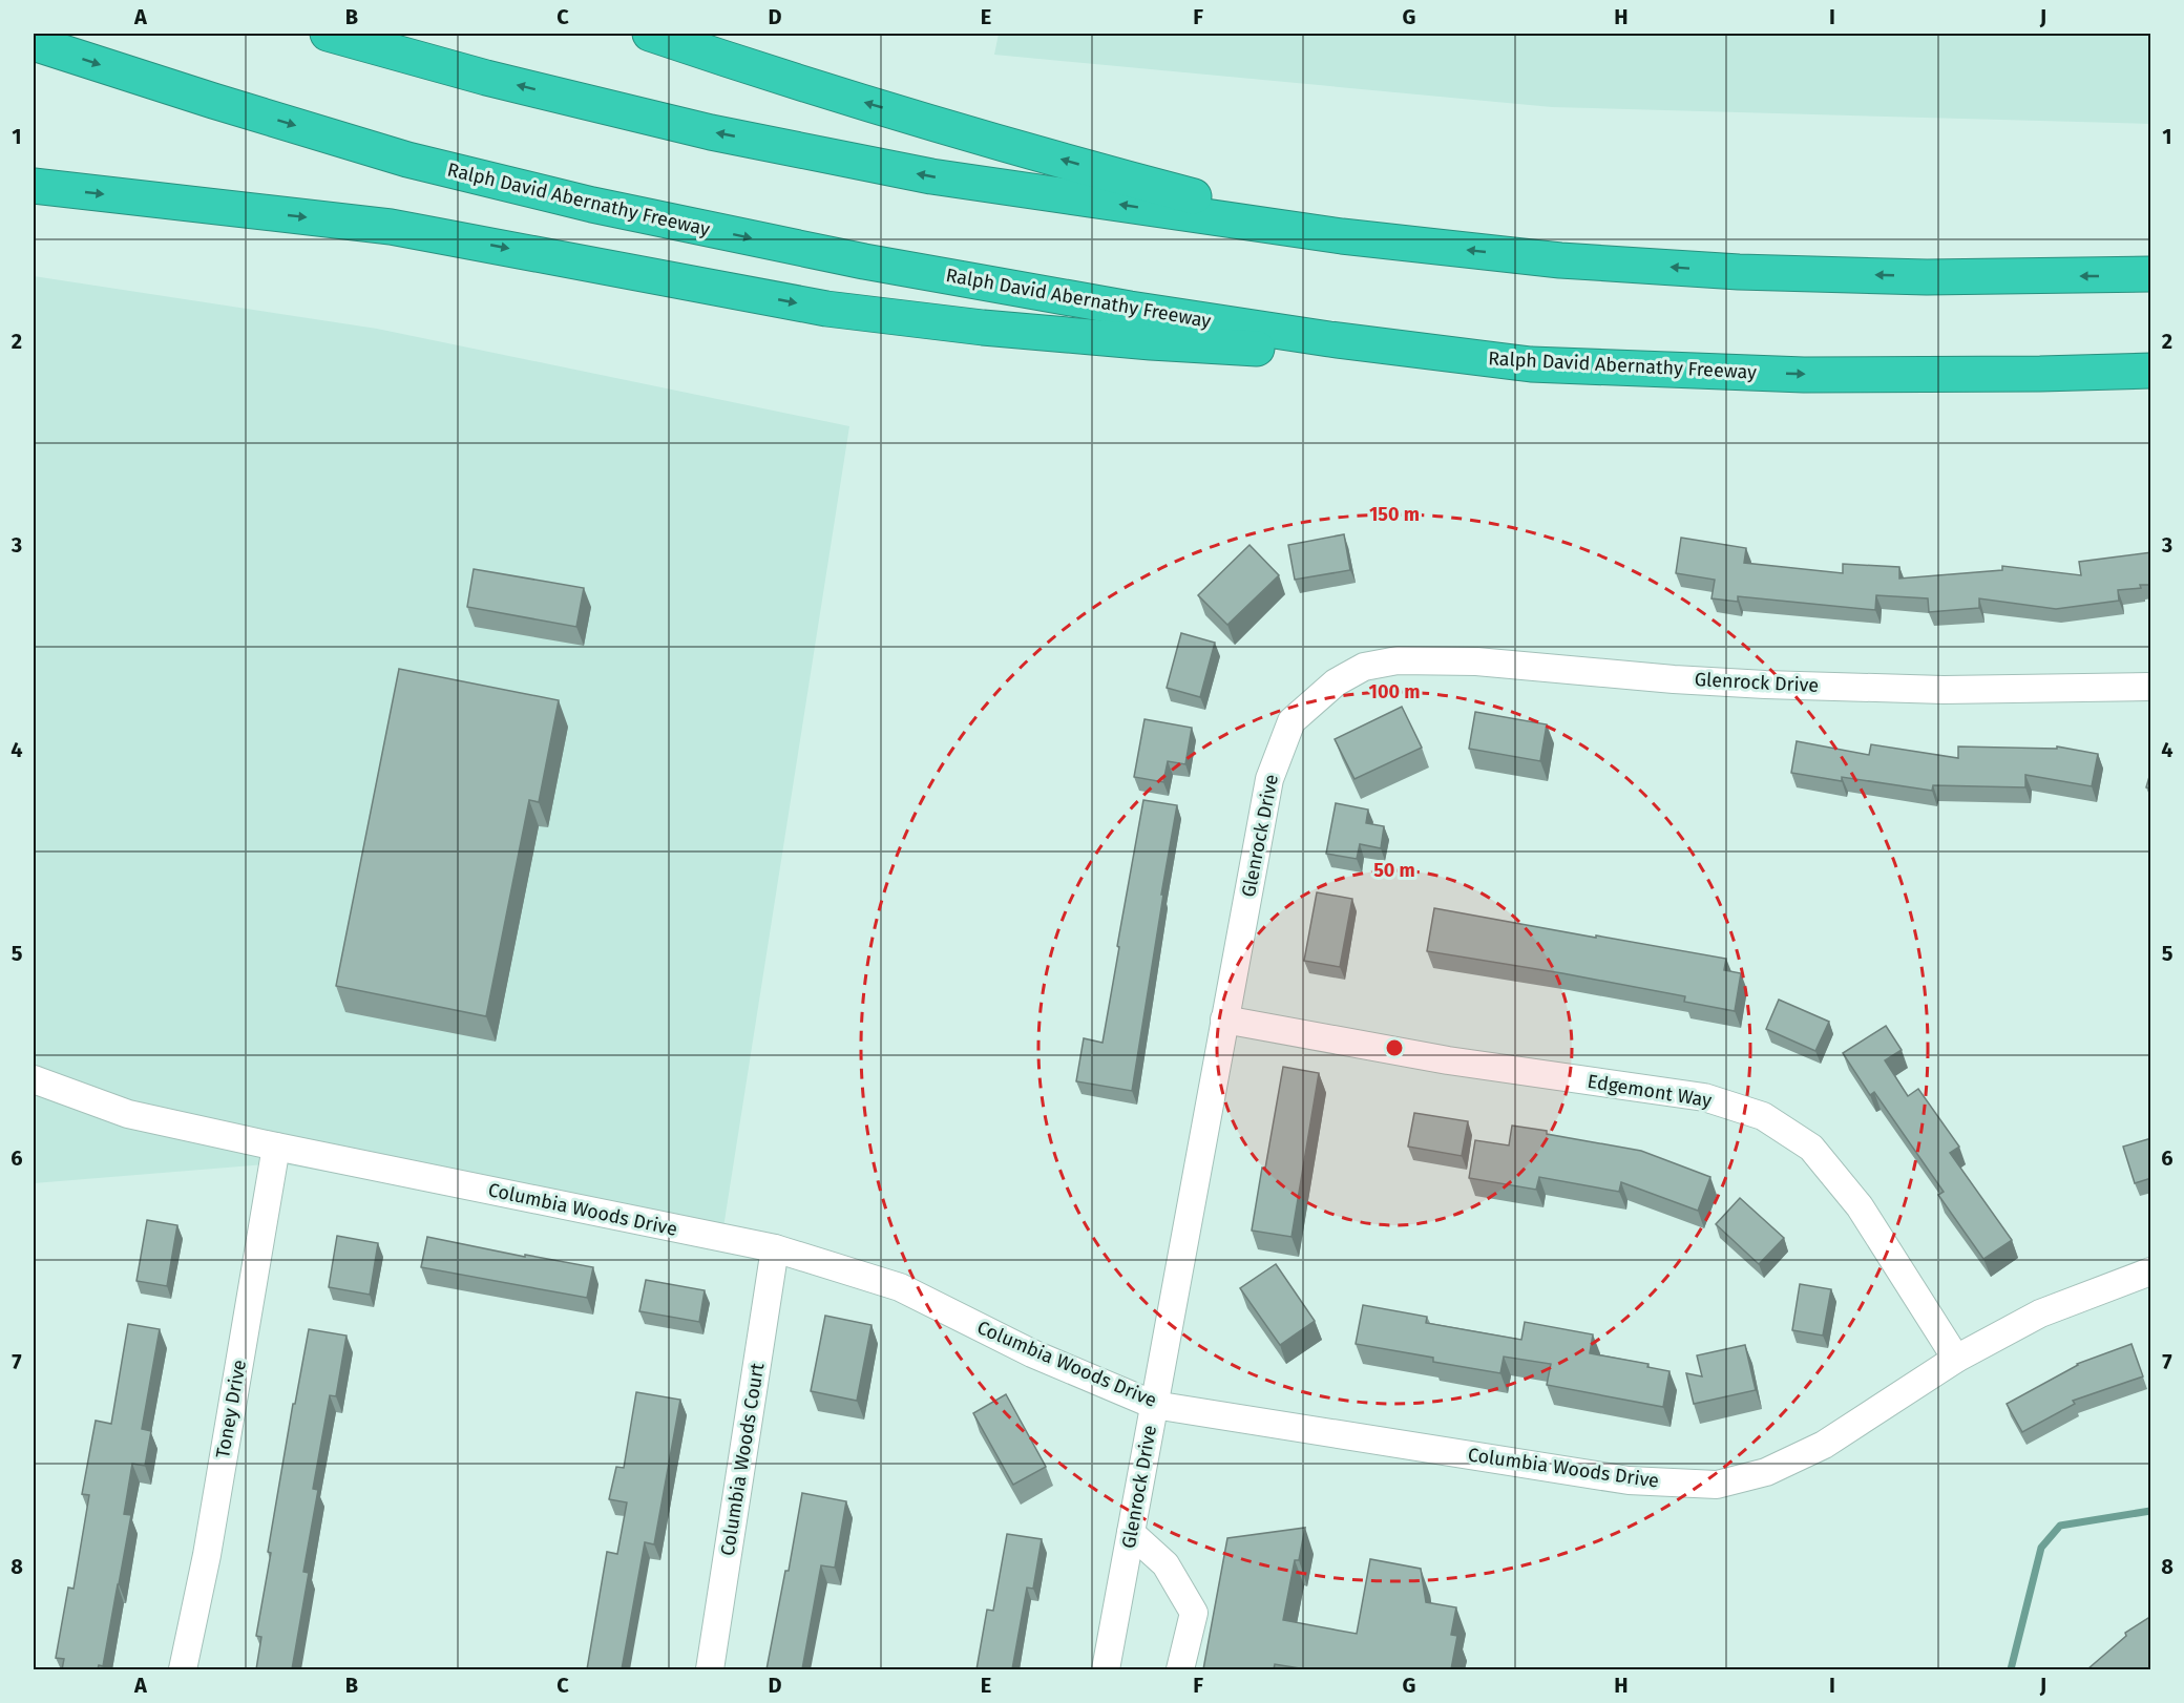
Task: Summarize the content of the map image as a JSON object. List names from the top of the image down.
{
  "streets": {
    "highway": ["Ralph David Abernathy Freeway"],
    "street": [
      "Glenrock Drive",
      "Edgemont Way",
      "Columbia Woods Drive",
      "Toney Drive",
      "Columbia Woods Court"
    ]
  },
  "crossings": [
    ["Glenrock Drive", "Edgemont Way"],
    ["Glenrock Drive", "Columbia Woods Drive"],
    ["Edgemont Way", "Columbia Woods Drive"],
    ["Columbia Woods Drive", "Toney Drive"],
    ["Columbia Woods Drive", "Columbia Woods Court"]
  ],
  "grid": {
    "columns": [
      "A",
      "B",
      "C",
      "D",
      "E",
      "F",
      "G",
      "H",
      "I",
      "J"
    ],
    "rows": [
      "1",
      "2",
      "3",
      "4",
      "5",
      "6",
      "7",
      "8"
    ]
  },
  "rings": ["150 m", "100 m", "50 m"]
}
